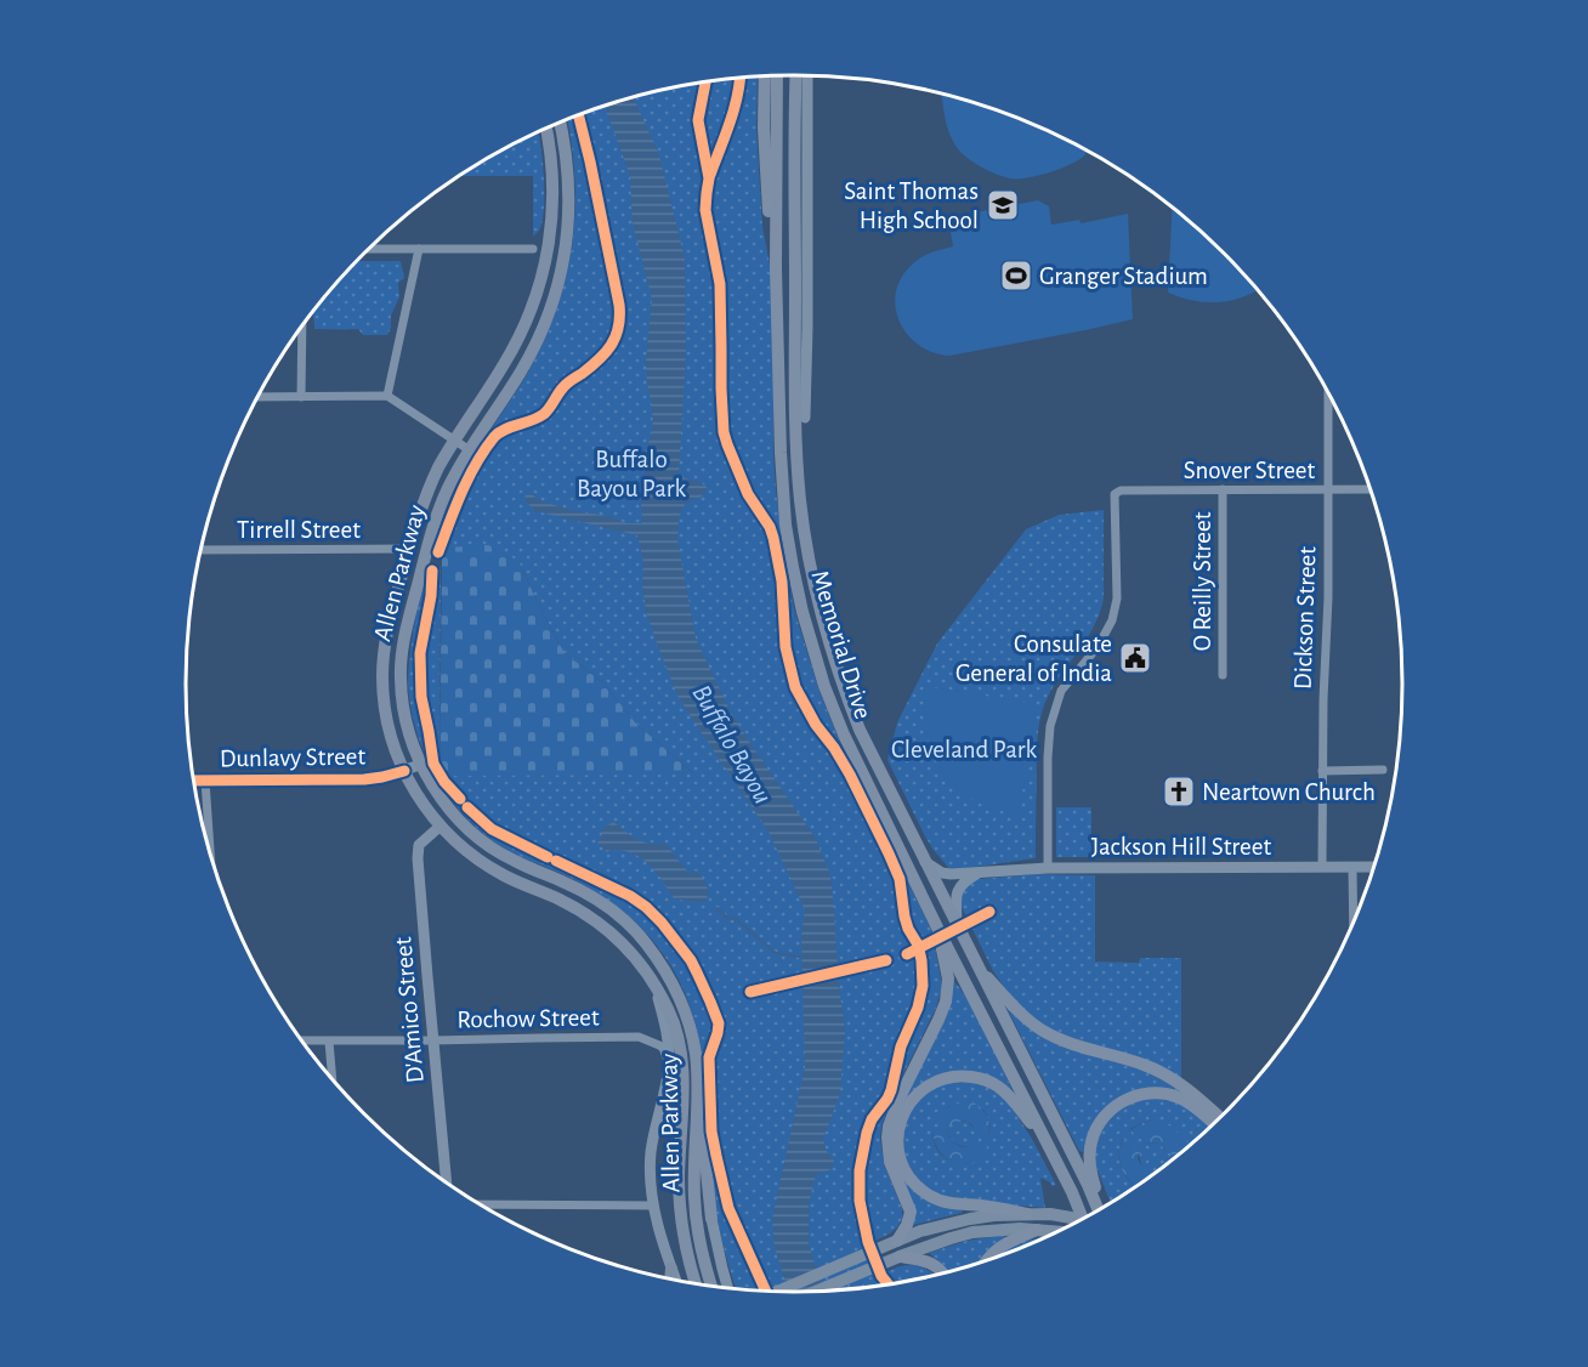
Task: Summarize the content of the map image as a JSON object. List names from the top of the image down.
{
  "streets": {
    "main road": ["Allen Parkway", "Memorial Drive"],
    "street": [
      "Snover Street",
      "Tirrell Street",
      "O Reilly Street",
      "Dickson Street",
      "Dunlavy Street",
      "Jackson Hill Street",
      "D'Amico Street",
      "Rochow Street"
    ]
  },
  "crossings": [
    ["Snover Street", "O Reilly Street"],
    ["Snover Street", "Dickson Street"],
    ["Snover Street", "Jackson Hill Street"],
    ["Tirrell Street", "Allen Parkway"],
    ["Allen Parkway", "Dunlavy Street"],
    ["Allen Parkway", "D'Amico Street"],
    ["Dickson Street", "Jackson Hill Street"],
    ["Memorial Drive", "Jackson Hill Street"],
    ["D'Amico Street", "Rochow Street"]
  ],
  "water": ["Buffalo Bayou"],
  "parks": ["Buffalo Bayou Park", "Cleveland Park"],
  "places": {
    "school or university": ["Saint Thomas High School"],
    "sports": ["Granger Stadium"],
    "public building": ["Consulate General of India"],
    "church": ["Neartown Church"]
  }
}
